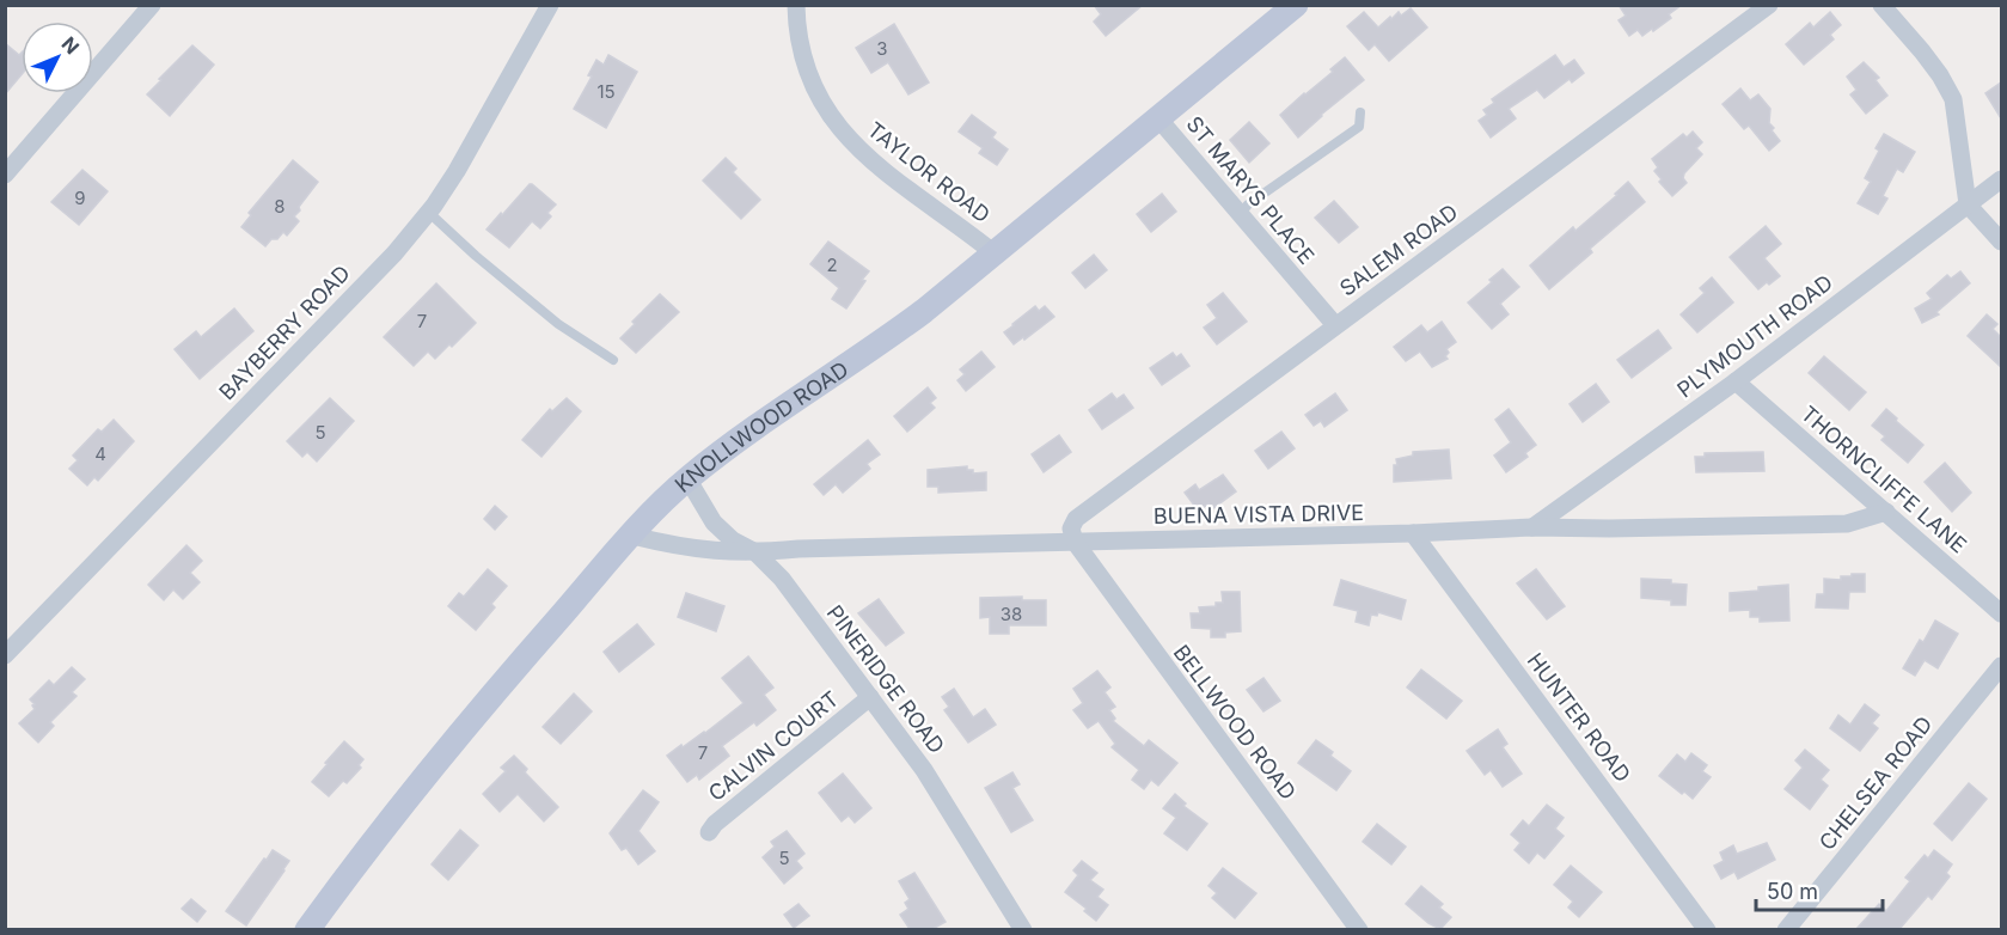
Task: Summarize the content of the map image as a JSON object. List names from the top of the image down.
{
  "streets": {
    "main road": ["KNOLLWOOD ROAD"],
    "street": [
      "TAYLOR ROAD",
      "ST MARYS PLACE",
      "SALEM ROAD",
      "BAYBERRY ROAD",
      "PLYMOUTH ROAD",
      "THORNCLIFFE LANE",
      "BUENA VISTA DRIVE",
      "PINERIDGE ROAD",
      "HUNTER ROAD",
      "BELLWOOD ROAD",
      "CALVIN COURT",
      "CHELSEA ROAD"
    ]
  },
  "crossings": [
    ["TAYLOR ROAD", "KNOLLWOOD ROAD"],
    ["ST MARYS PLACE", "SALEM ROAD"],
    ["ST MARYS PLACE", "KNOLLWOOD ROAD"],
    ["SALEM ROAD", "BUENA VISTA DRIVE"],
    ["SALEM ROAD", "BELLWOOD ROAD"],
    ["PLYMOUTH ROAD", "THORNCLIFFE LANE"],
    ["PLYMOUTH ROAD", "BUENA VISTA DRIVE"],
    ["KNOLLWOOD ROAD", "BUENA VISTA DRIVE"],
    ["KNOLLWOOD ROAD", "PINERIDGE ROAD"],
    ["THORNCLIFFE LANE", "BUENA VISTA DRIVE"],
    ["BUENA VISTA DRIVE", "PINERIDGE ROAD"],
    ["BUENA VISTA DRIVE", "HUNTER ROAD"],
    ["BUENA VISTA DRIVE", "BELLWOOD ROAD"],
    ["PINERIDGE ROAD", "CALVIN COURT"]
  ],
  "house_numbers": [
    "3",
    "15",
    "9",
    "8",
    "2",
    "7",
    "5",
    "4",
    "38",
    "7",
    "5"
  ],
  "scale_bar": "50 m",
  "north": "top right"
}
